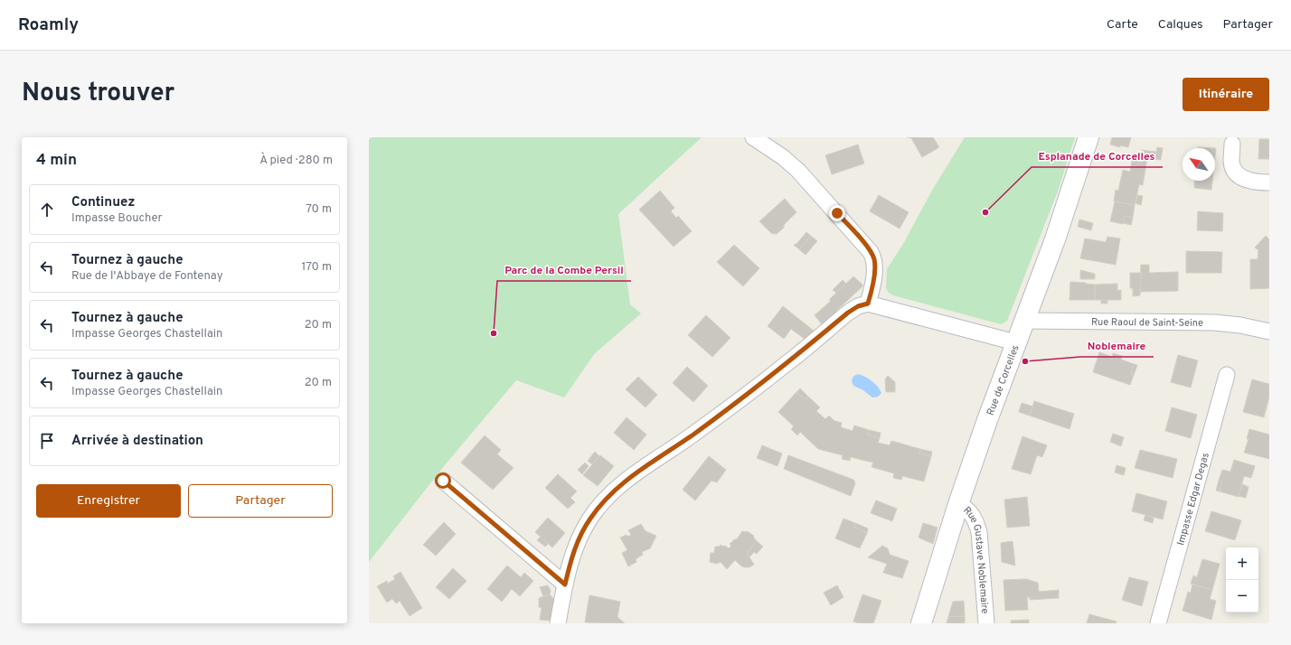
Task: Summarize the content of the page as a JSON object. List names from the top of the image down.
{
  "streets": {
    "main road": ["Rue de Corcelles"],
    "street": ["Rue Raoul de Saint-Seine", "Impasse Edgar Degas", "Rue Gustave Noblemaire"]
  },
  "crossings": [
    ["Rue Raoul de Saint-Seine", "Rue de Corcelles"],
    ["Rue de Corcelles", "Rue Gustave Noblemaire"]
  ],
  "places": ["Esplanade de Corcelles", "Parc de la Combe Persil", "Noblemaire"],
  "north": "top left",
  "page": {
    "header": "Roamly",
    "nav": ["Carte", "Calques", "Partager"],
    "title": "Nous trouver",
    "buttons": [
      "Itinéraire",
      ["Enregistrer", "Partager"]
    ],
    "heading": ["4 min", "À pied · 280 m"],
    "list": [
      ["Continuez", "Impasse Boucher", "70 m"],
      ["Tournez à gauche", "Rue de l'Abbaye de Fontenay", "170 m"],
      ["Tournez à gauche", "Impasse Georges Chastellain", "20 m"],
      ["Tournez à gauche", "Impasse Georges Chastellain", "20 m"],
      "Arrivée à destination"
    ],
    "map_buttons": ["+", "−"]
  }
}
